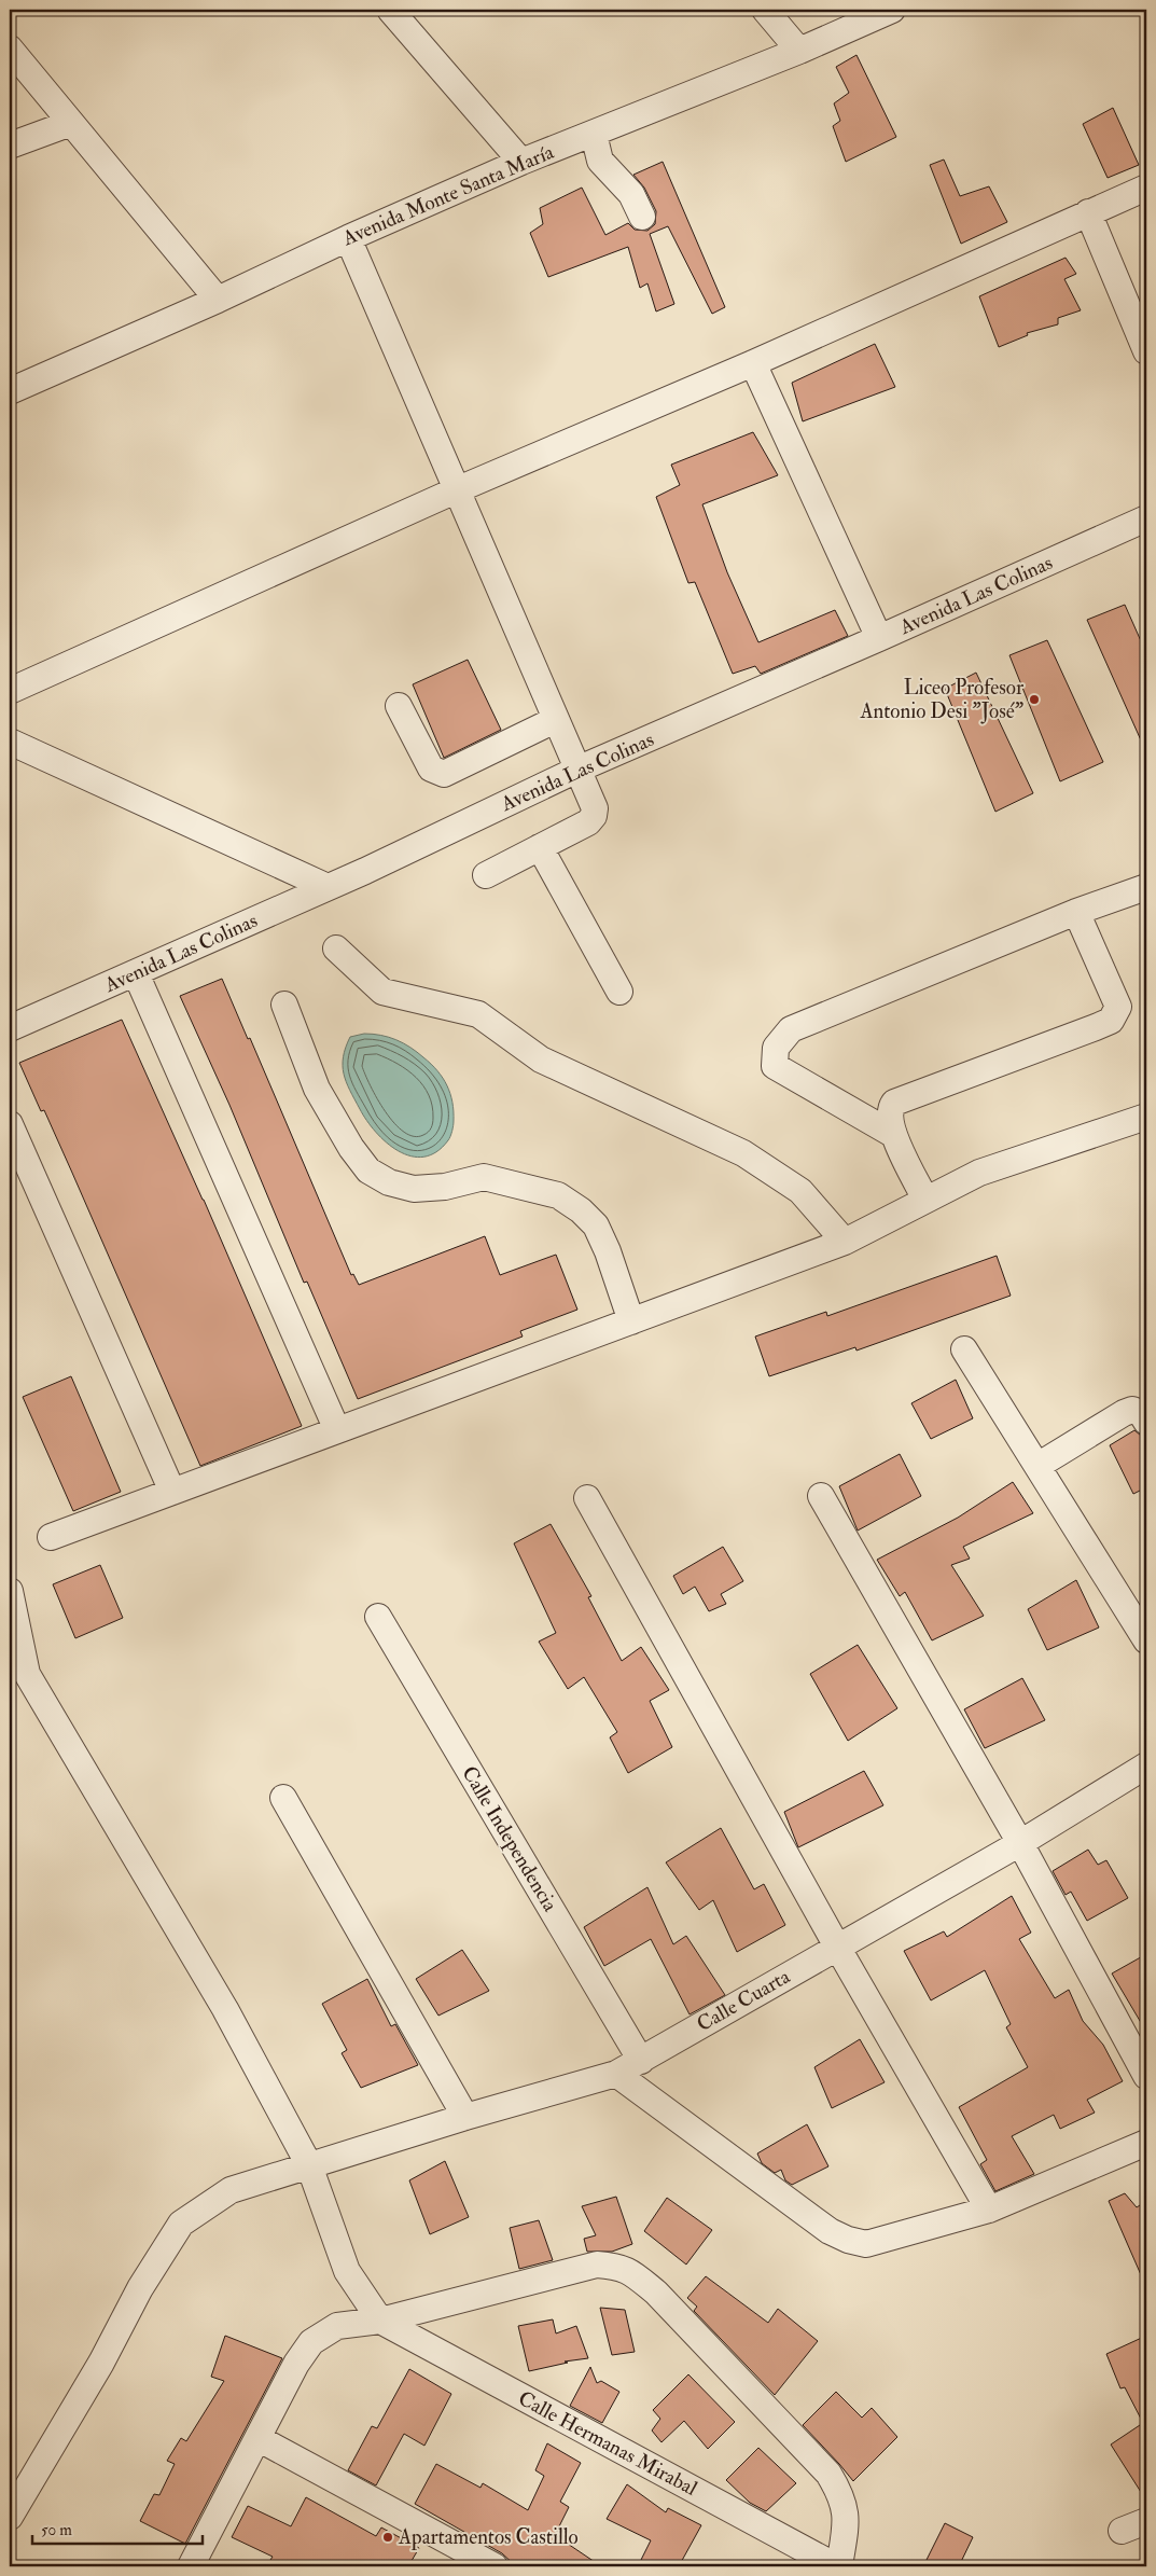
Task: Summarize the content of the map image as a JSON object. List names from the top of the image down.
{
  "streets": {
    "street": [
      "Avenida Monte Santa María",
      "Avenida Las Colinas",
      "Calle Independencia",
      "Calle Cuarta",
      "Calle Hermanas Mirabal"
    ]
  },
  "crossings": [
    ["Calle Independencia", "Calle Cuarta"]
  ],
  "places": ["Liceo Profesor Antonio Desi \"José\"", "Apartamentos Castillo"],
  "scale_bar": "50 m"
}
